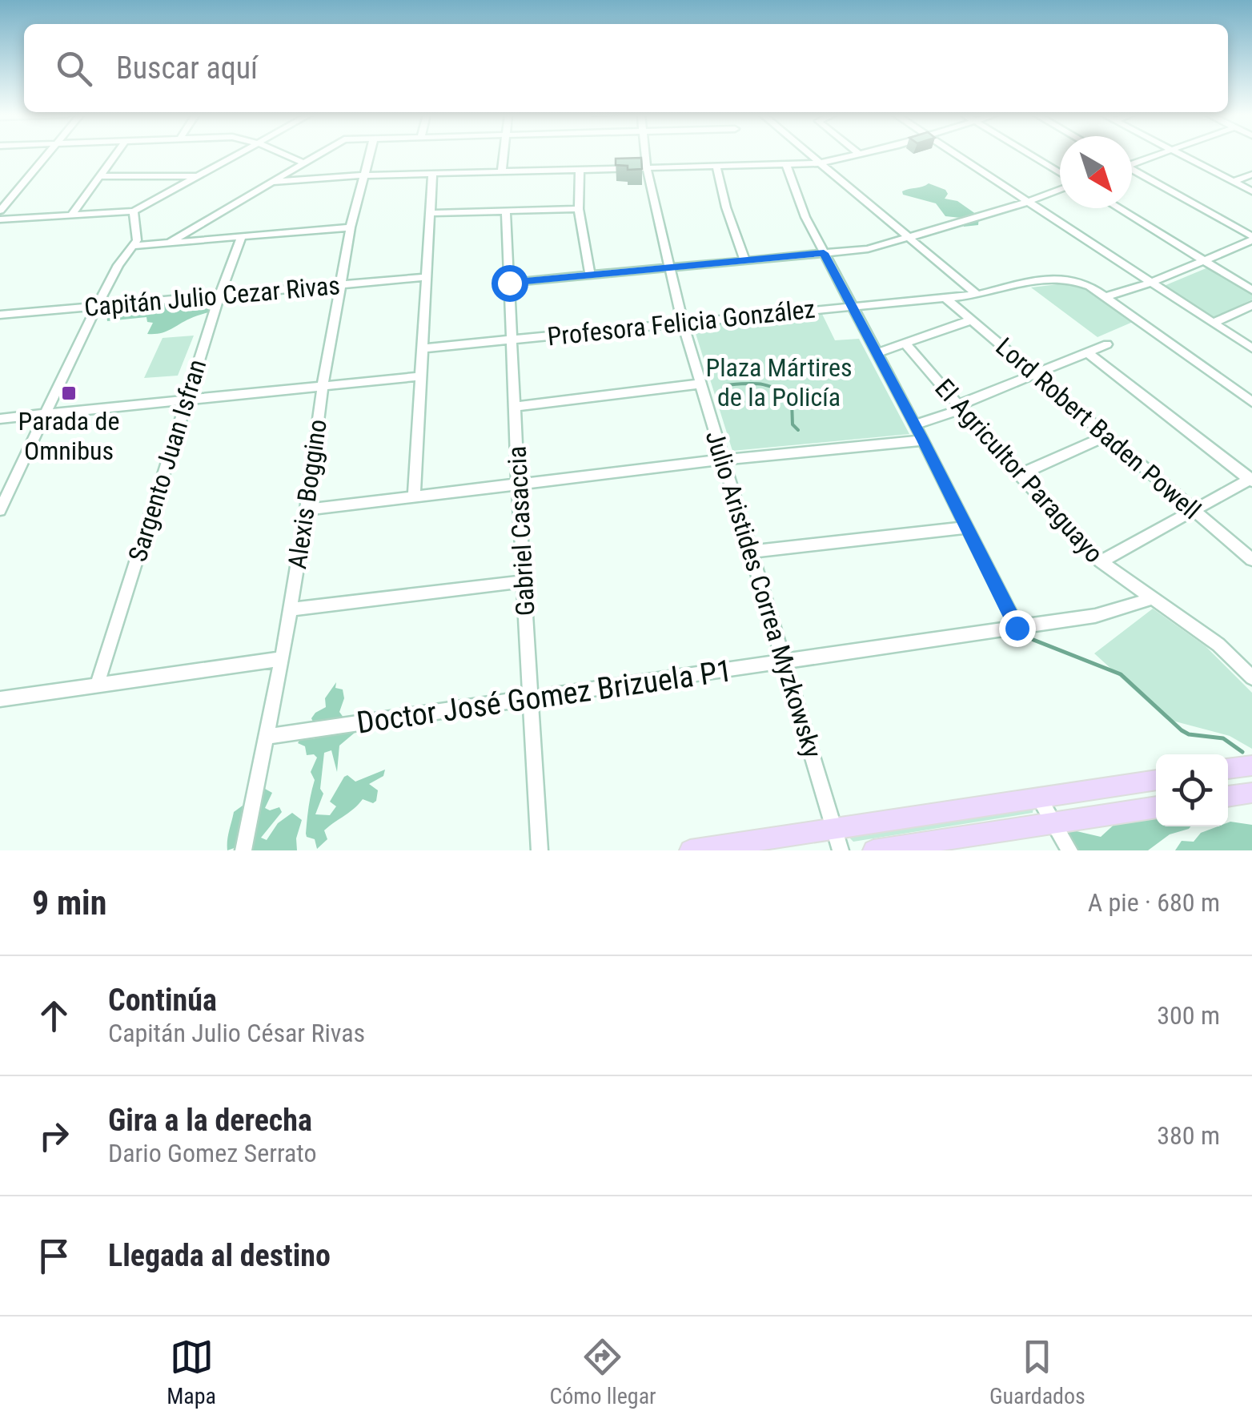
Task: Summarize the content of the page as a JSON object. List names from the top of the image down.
{
  "streets": {
    "street": [
      "Capitán Julio Cezar Rivas",
      "Profesora Felicia González",
      "Lord Robert Baden Powell",
      "Sargento Juan Isfran",
      "El Agricultor Paraguayo",
      "Alexis Boggino",
      "Gabriel Casaccia",
      "Julio Aristides Correa Myzkowsky",
      "Doctor José Gomez Brizuela P1"
    ]
  },
  "crossings": [
    ["Capitán Julio Cezar Rivas", "Sargento Juan Isfran"],
    ["Capitán Julio Cezar Rivas", "Alexis Boggino"],
    ["Profesora Felicia González", "Lord Robert Baden Powell"],
    ["Profesora Felicia González", "Gabriel Casaccia"],
    ["Profesora Felicia González", "Julio Aristides Correa Myzkowsky"],
    ["El Agricultor Paraguayo", "Doctor José Gomez Brizuela P1"],
    ["Alexis Boggino", "Doctor José Gomez Brizuela P1"],
    ["Gabriel Casaccia", "Doctor José Gomez Brizuela P1"],
    ["Julio Aristides Correa Myzkowsky", "Doctor José Gomez Brizuela P1"]
  ],
  "parks": ["Plaza Mártires de la Policía"],
  "places": {
    "transit": ["Parada de Omnibus"]
  },
  "north": "bottom right",
  "page": {
    "search": "Buscar aquí",
    "heading": ["9 min", "A pie · 680 m"],
    "list": [
      ["Continúa", "Capitán Julio César Rivas", "300 m"],
      ["Gira a la derecha", "Dario Gomez Serrato", "380 m"],
      "Llegada al destino"
    ],
    "nav": ["Mapa", "Cómo llegar", "Guardados"]
  }
}
